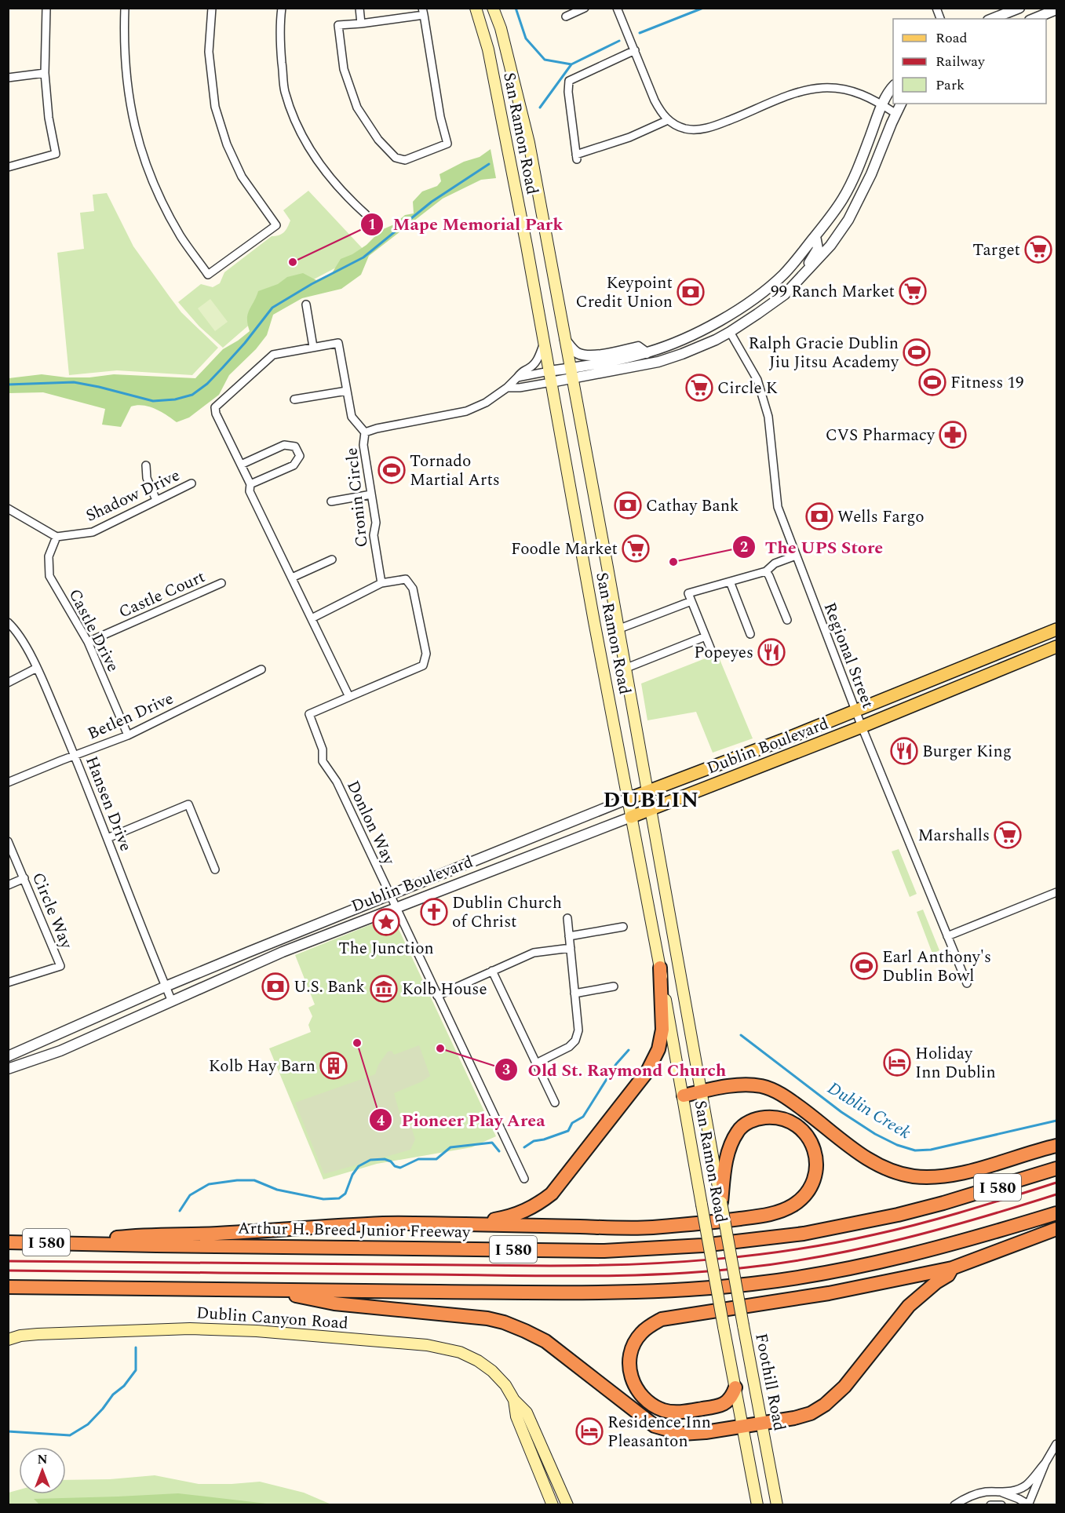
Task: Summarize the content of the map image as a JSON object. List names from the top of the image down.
{
  "streets": {
    "highway": ["I 580", "Arthur H. Breed Junior Freeway"],
    "main road": [
      "San Ramon Road",
      "Dublin Boulevard",
      "Dublin Canyon Road",
      "Foothill Road"
    ],
    "street": [
      "Shadow Drive",
      "Cronin Circle",
      "Castle Court",
      "Castle Drive",
      "Regional Street",
      "Betlen Drive",
      "Hansen Drive",
      "Donlon Way",
      "Circle Way"
    ]
  },
  "crossings": [
    ["San Ramon Road", "Dublin Boulevard"],
    ["San Ramon Road", "Foothill Road"],
    ["Shadow Drive", "Castle Drive"],
    ["Cronin Circle", "Donlon Way"],
    ["Castle Court", "Castle Drive"],
    ["Castle Drive", "Betlen Drive"],
    ["Regional Street", "Dublin Boulevard"],
    ["Betlen Drive", "Hansen Drive"],
    ["Dublin Boulevard", "Hansen Drive"],
    ["Dublin Boulevard", "Donlon Way"]
  ],
  "districts": ["DUBLIN"],
  "water": ["Dublin Creek"],
  "places": {
    "supermarket": [
      "Target",
      "99 Ranch Market",
      "Circle K",
      "Foodle Market",
      "Marshalls"
    ],
    "other": [
      "Mape Memorial Park",
      "The UPS Store",
      "Pioneer Play Area",
      "Old St. Raymond Church"
    ],
    "bank": [
      "Keypoint Credit Union",
      "Cathay Bank",
      "Wells Fargo",
      "U.S. Bank"
    ],
    "sports": [
      "Ralph Gracie Dublin Jiu Jitsu Academy",
      "Fitness 19",
      "Tornado Martial Arts",
      "Earl Anthony's Dublin Bowl"
    ],
    "pharmacy": ["CVS Pharmacy"],
    "restaurant": ["Popeyes", "Burger King"],
    "church": ["Dublin Church of Christ"],
    "place": ["The Junction"],
    "museum": ["Kolb House"],
    "hotel": ["Holiday Inn Dublin", "Residence Inn Pleasanton"],
    "building": ["Kolb Hay Barn"]
  },
  "legend": ["Road", "Railway", "Park"],
  "north": "top"
}
